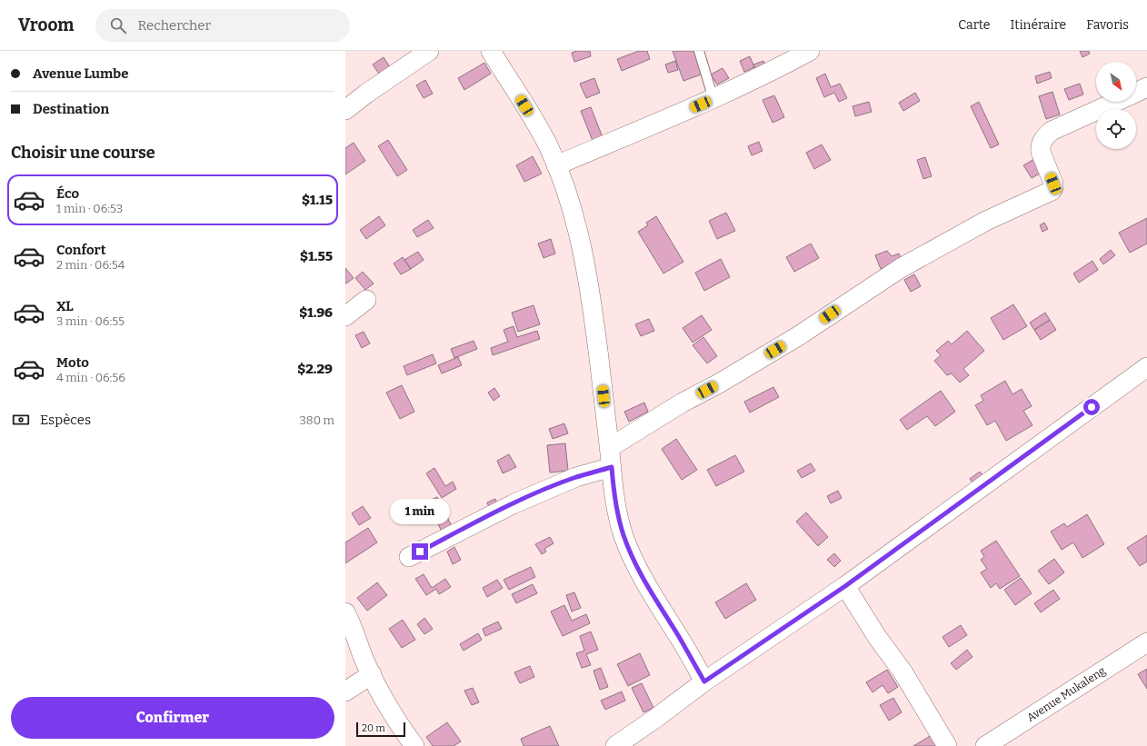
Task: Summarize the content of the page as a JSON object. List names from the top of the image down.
{
  "streets": {
    "street": ["Avenue Mukaleng"]
  },
  "scale_bar": "20 m",
  "north": "bottom right",
  "page": {
    "header": "Vroom",
    "search": "Rechercher",
    "nav": ["Carte", "Itinéraire", "Favoris"],
    "banner": ["Avenue Lumbe", "Destination"],
    "heading": "Choisir une course",
    "list": [
      {
        "name": "Éco",
        "note": "1 min · 06:53",
        "value": "$1.15"
      },
      {
        "name": "Confort",
        "note": "2 min · 06:54",
        "value": "$1.55"
      },
      {
        "name": "XL",
        "note": "3 min · 06:55",
        "value": "$1.96"
      },
      {
        "name": "Moto",
        "note": "4 min · 06:56",
        "value": "$2.29"
      }
    ],
    "pay": ["Espèces", "380 m"],
    "bubble": "1 min",
    "buttons": "Confirmer",
    "scale": "20 m"
  }
}
